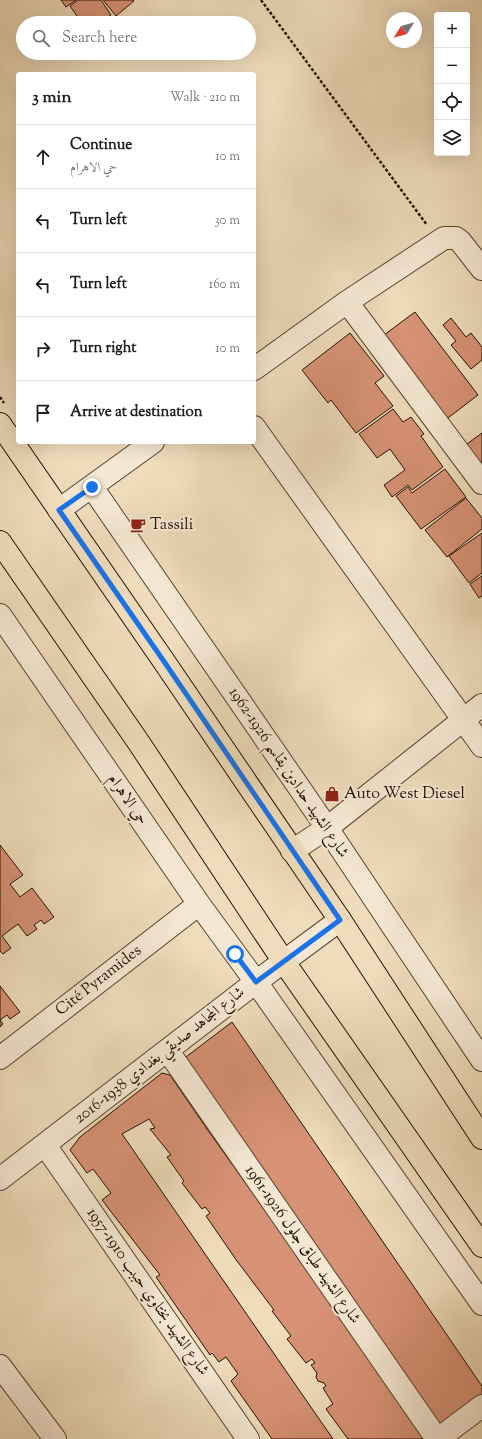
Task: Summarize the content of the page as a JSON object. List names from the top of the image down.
{
  "streets": {
    "street": [
      "شارع الشهيد حدادين بقاسم 1926-1962",
      "حي الاهرام",
      "Cité Pyramides",
      "شارع المجاهد صديقي بغدادي 1938-2016",
      "شارع الشهيد طباق جلول 1926-1961",
      "شارع الشهيد بختاوي حببب 1910-1957"
    ]
  },
  "crossings": [
    ["حي الاهرام", "Cité Pyramides"],
    ["حي الاهرام", "شارع المجاهد صديقي بغدادي 1938-2016"],
    ["شارع المجاهد صديقي بغدادي 1938-2016", "شارع الشهيد طباق جلول 1926-1961"],
    ["شارع المجاهد صديقي بغدادي 1938-2016", "شارع الشهيد بختاوي حببب 1910-1957"]
  ],
  "places": {
    "cafe": ["Tassili"],
    "shop": ["Auto West Diesel"]
  },
  "north": "bottom left",
  "page": {
    "map_buttons": ["+", "−"],
    "search": "Search here",
    "heading": ["3 min", "Walk · 210 m"],
    "list": [
      ["Continue", "حي الاهرام", "10 m"],
      ["Turn left", "30 m"],
      ["Turn left", "160 m"],
      ["Turn right", "10 m"],
      "Arrive at destination"
    ]
  }
}
